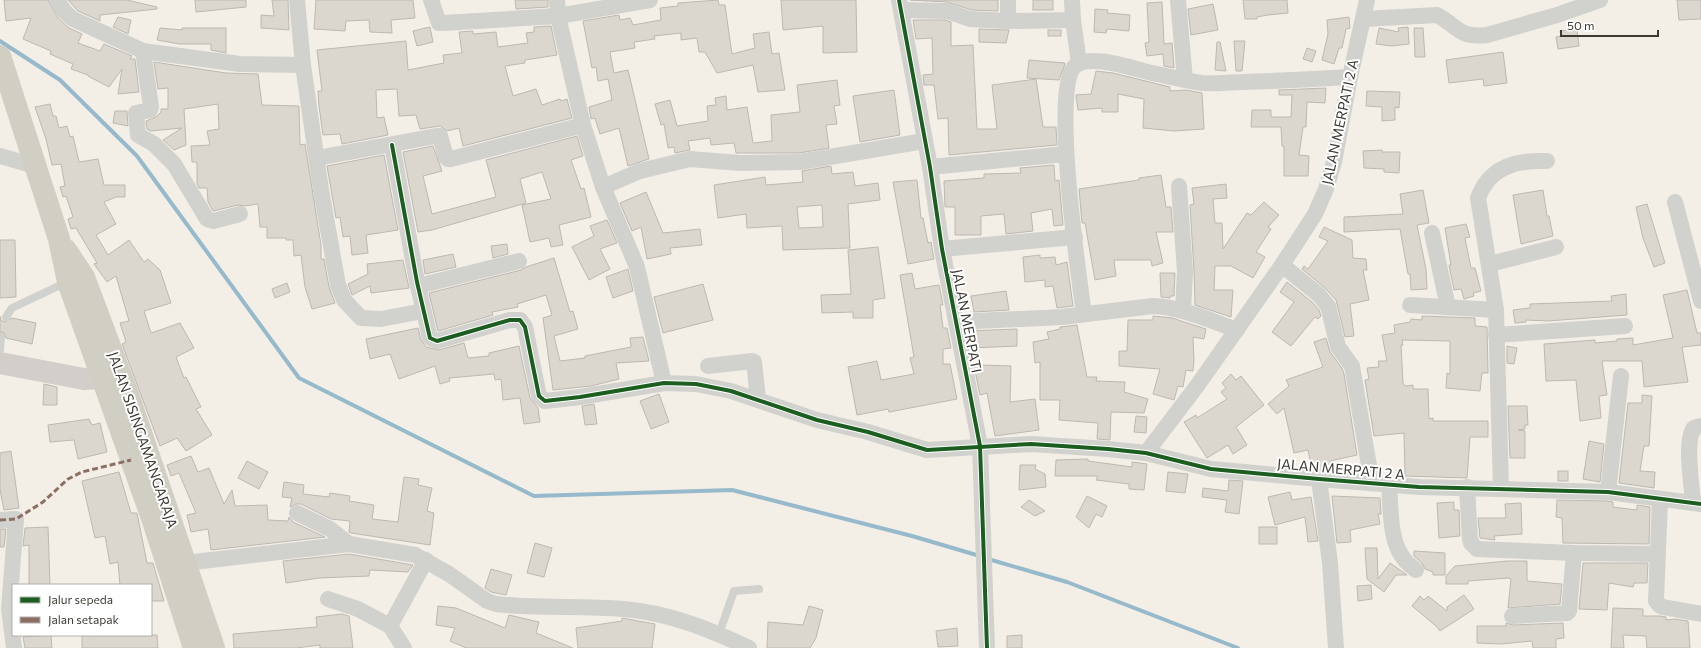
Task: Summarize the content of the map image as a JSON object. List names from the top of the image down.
{
  "streets": {
    "main road": ["JALAN SISINGAMANGARAJA"],
    "street": ["JALAN MERPATI 2 A", "JALAN MERPATI"]
  },
  "crossings": [
    ["JALAN MERPATI 2 A", "JALAN MERPATI"]
  ],
  "legend": ["Jalur sepeda", "Jalan setapak"],
  "scale_bar": "50 m"
}
